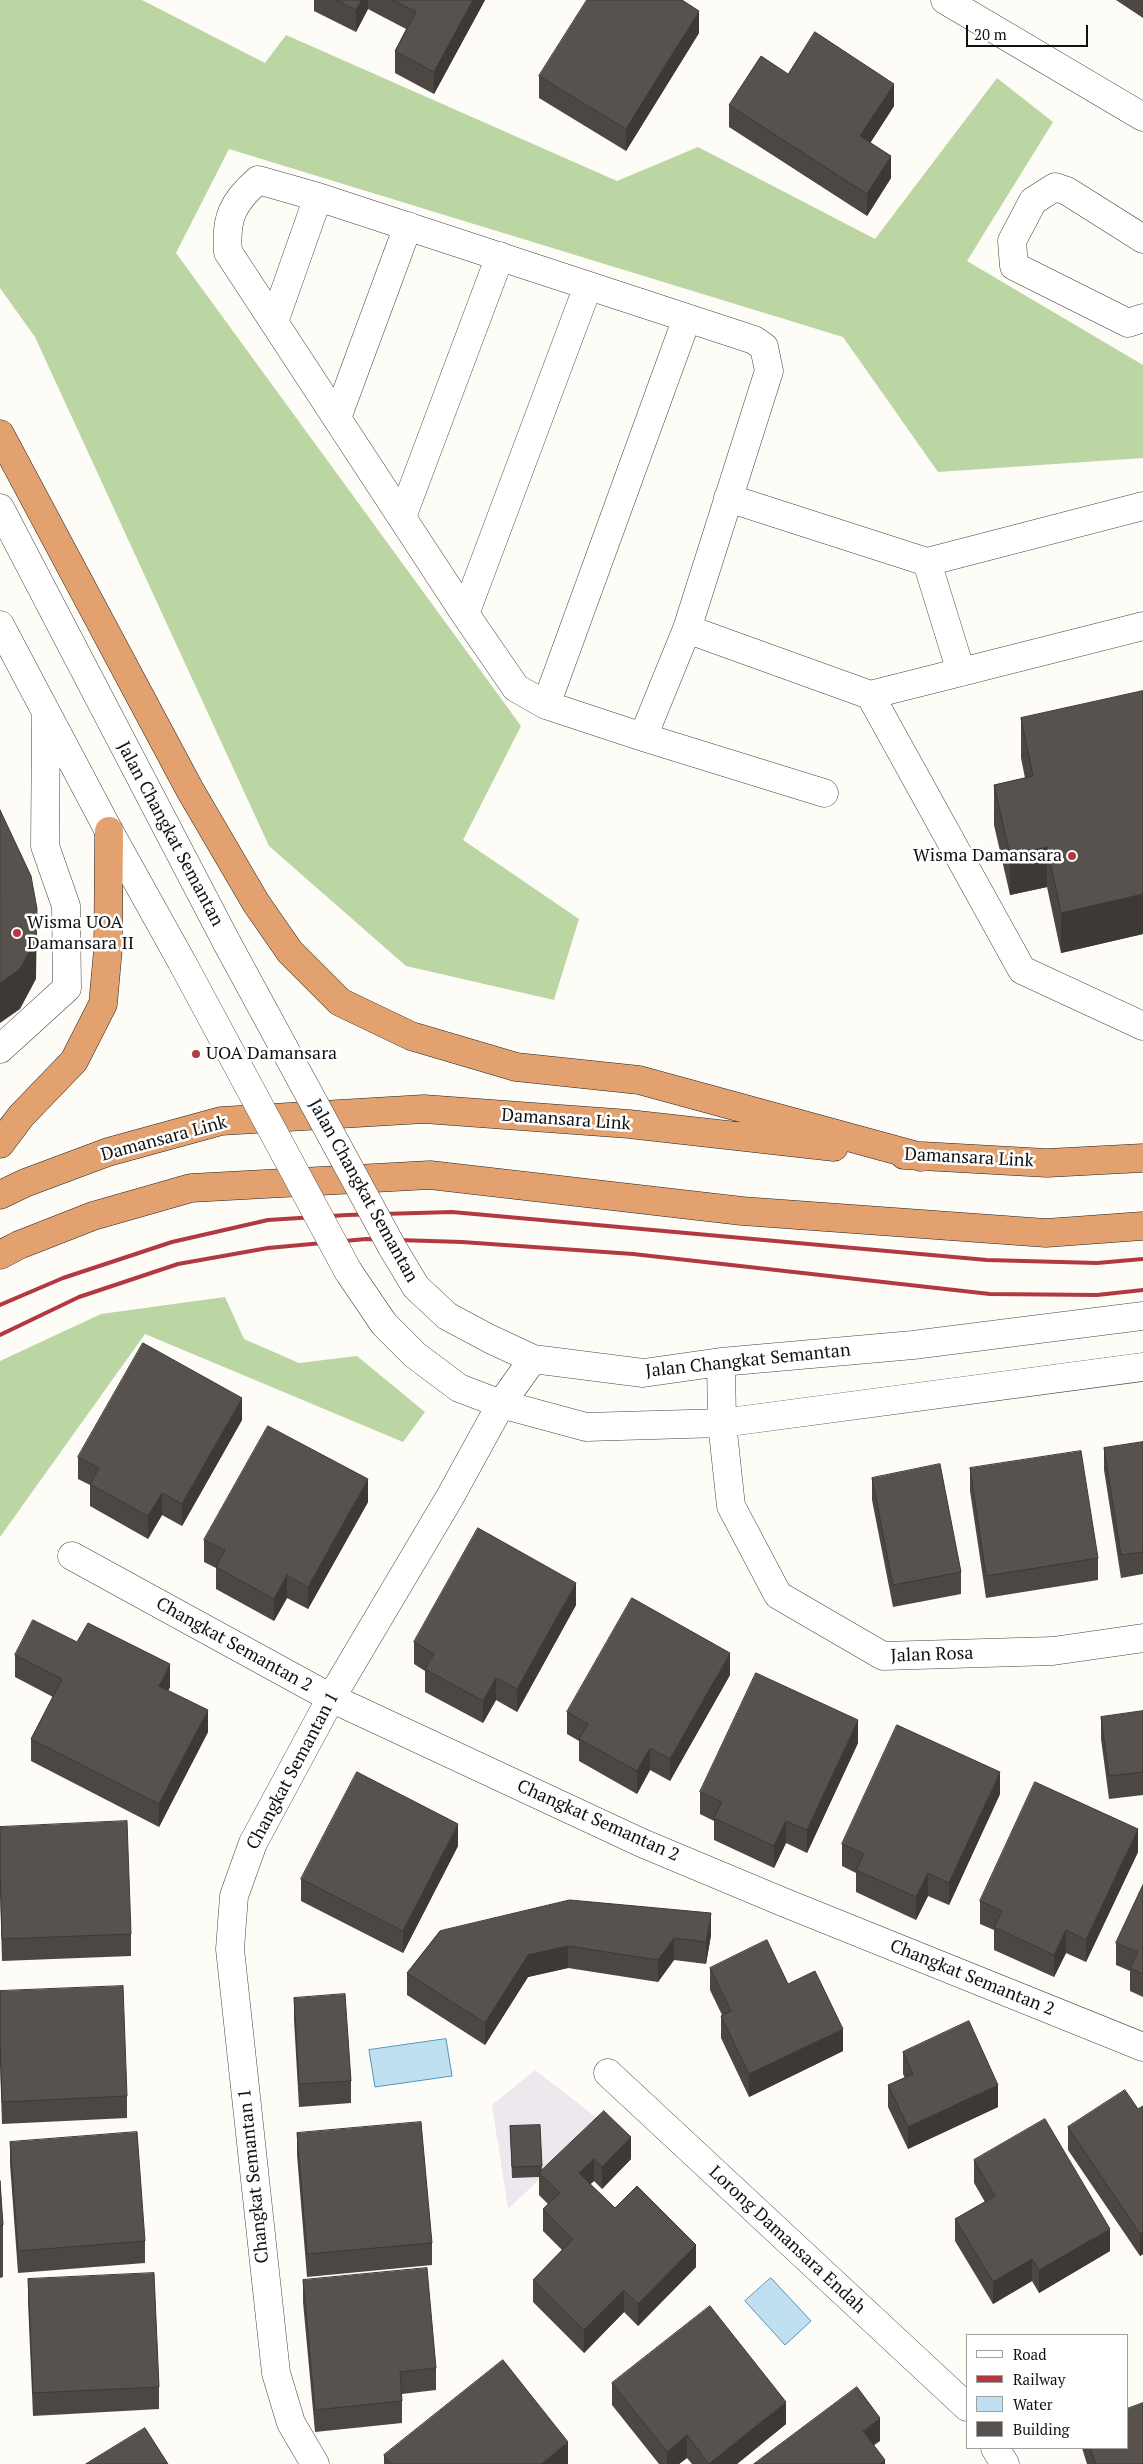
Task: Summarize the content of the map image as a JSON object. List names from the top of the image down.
{
  "streets": {
    "highway": ["Damansara Link"],
    "street": [
      "Jalan Changkat Semantan",
      "Changkat Semantan 2",
      "Jalan Rosa",
      "Changkat Semantan 1",
      "Lorong Damansara Endah"
    ]
  },
  "crossings": [
    ["Jalan Changkat Semantan", "Changkat Semantan 1"],
    ["Changkat Semantan 2", "Changkat Semantan 1"]
  ],
  "places": ["Wisma Damansara", "Wisma UOA Damansara II", "UOA Damansara"],
  "legend": [
    "Road",
    "Railway",
    "Water",
    "Building"
  ],
  "scale_bar": "20 m"
}
